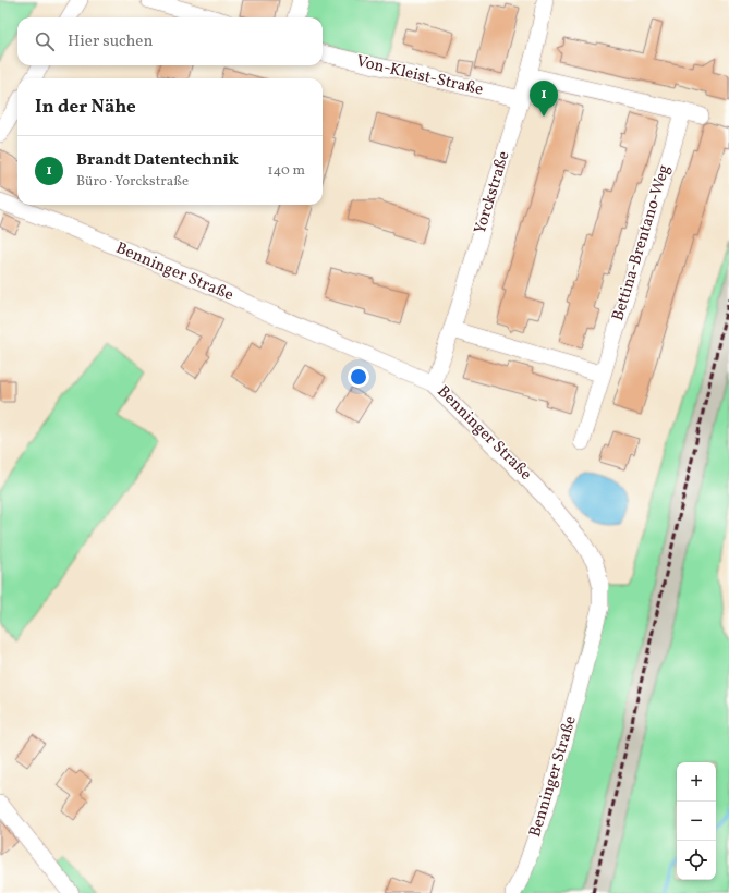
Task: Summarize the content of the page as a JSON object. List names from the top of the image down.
{
  "streets": {
    "street": [
      "Von-Kleist-Straße",
      "Yorckstraße",
      "Bettina-Brentano-Weg",
      "Benninger Straße"
    ]
  },
  "crossings": [
    ["Von-Kleist-Straße", "Yorckstraße"],
    ["Yorckstraße", "Benninger Straße"]
  ],
  "page": {
    "search": "Hier suchen",
    "heading": "In der Nähe",
    "pins": "1",
    "list": [
      {
        "mark": "1",
        "name": "Brandt Datentechnik",
        "note": "Büro · Yorckstraße",
        "value": "140 m"
      }
    ],
    "map_buttons": ["+", "−"]
  }
}
